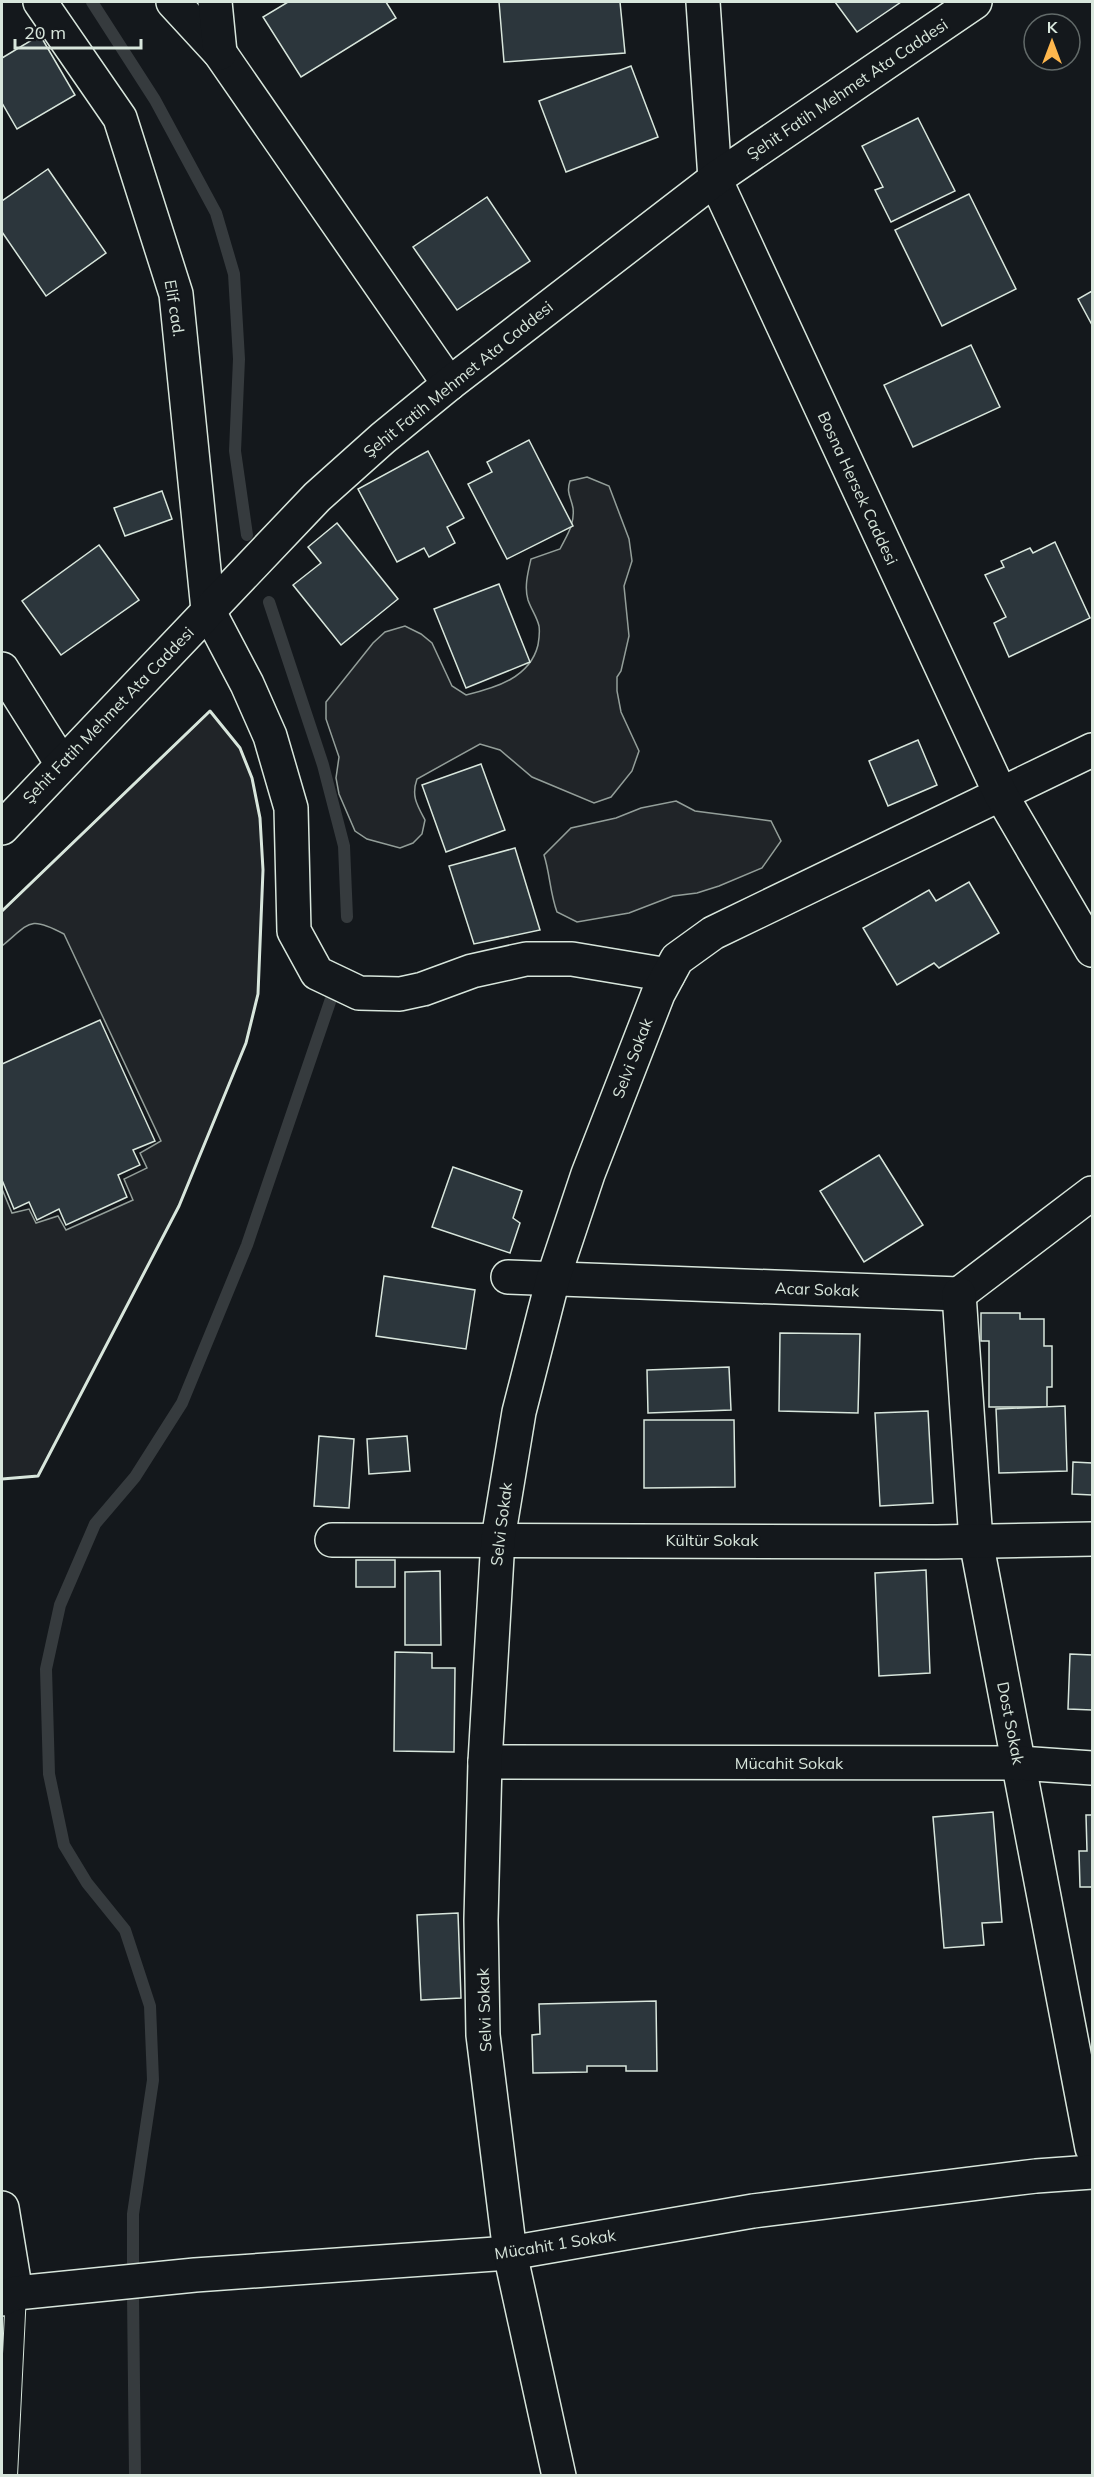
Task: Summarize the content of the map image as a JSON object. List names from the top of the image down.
{
  "streets": {
    "street": [
      "Şehit Fatih Mehmet Ata Caddesi",
      "Elif cad.",
      "Bosna Hersek Caddesi",
      "Selvi Sokak",
      "Acar Sokak",
      "Kültür Sokak",
      "Dost Sokak",
      "Mücahit Sokak",
      "Mücahit 1 Sokak"
    ]
  },
  "crossings": [
    ["Şehit Fatih Mehmet Ata Caddesi", "Elif cad."],
    ["Şehit Fatih Mehmet Ata Caddesi", "Bosna Hersek Caddesi"],
    ["Bosna Hersek Caddesi", "Selvi Sokak"],
    ["Selvi Sokak", "Acar Sokak"],
    ["Selvi Sokak", "Kültür Sokak"],
    ["Selvi Sokak", "Mücahit Sokak"],
    ["Selvi Sokak", "Mücahit 1 Sokak"],
    ["Acar Sokak", "Dost Sokak"],
    ["Kültür Sokak", "Dost Sokak"],
    ["Dost Sokak", "Mücahit Sokak"]
  ],
  "scale_bar": "20 m",
  "north": "top"
}
